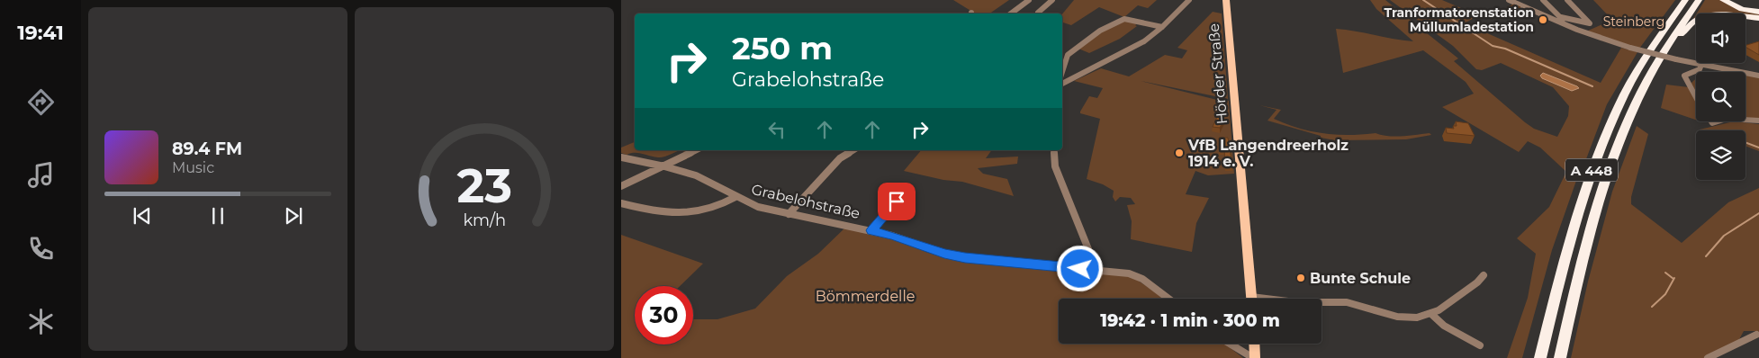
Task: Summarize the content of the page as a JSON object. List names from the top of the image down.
{
  "streets": {
    "highway": ["A 448"],
    "main road": ["Hörder Straße"],
    "street": ["Grabelohstraße"]
  },
  "parks": ["Steinberg", "Bömmerdelle"],
  "places": ["Tranformatorenstation Müllumladestation", "VfB Langendreerholz 1914 e. V.", "Bunte Schule"],
  "page": {
    "tabs": "19:41",
    "turn": ["250 m", "Grabelohstraße"],
    "song": ["89.4 FM", "Music"],
    "limit": "30",
    "trip": "19:42 · 1 min · 300 m",
    "gauge": ["23", "km/h"]
  }
}
